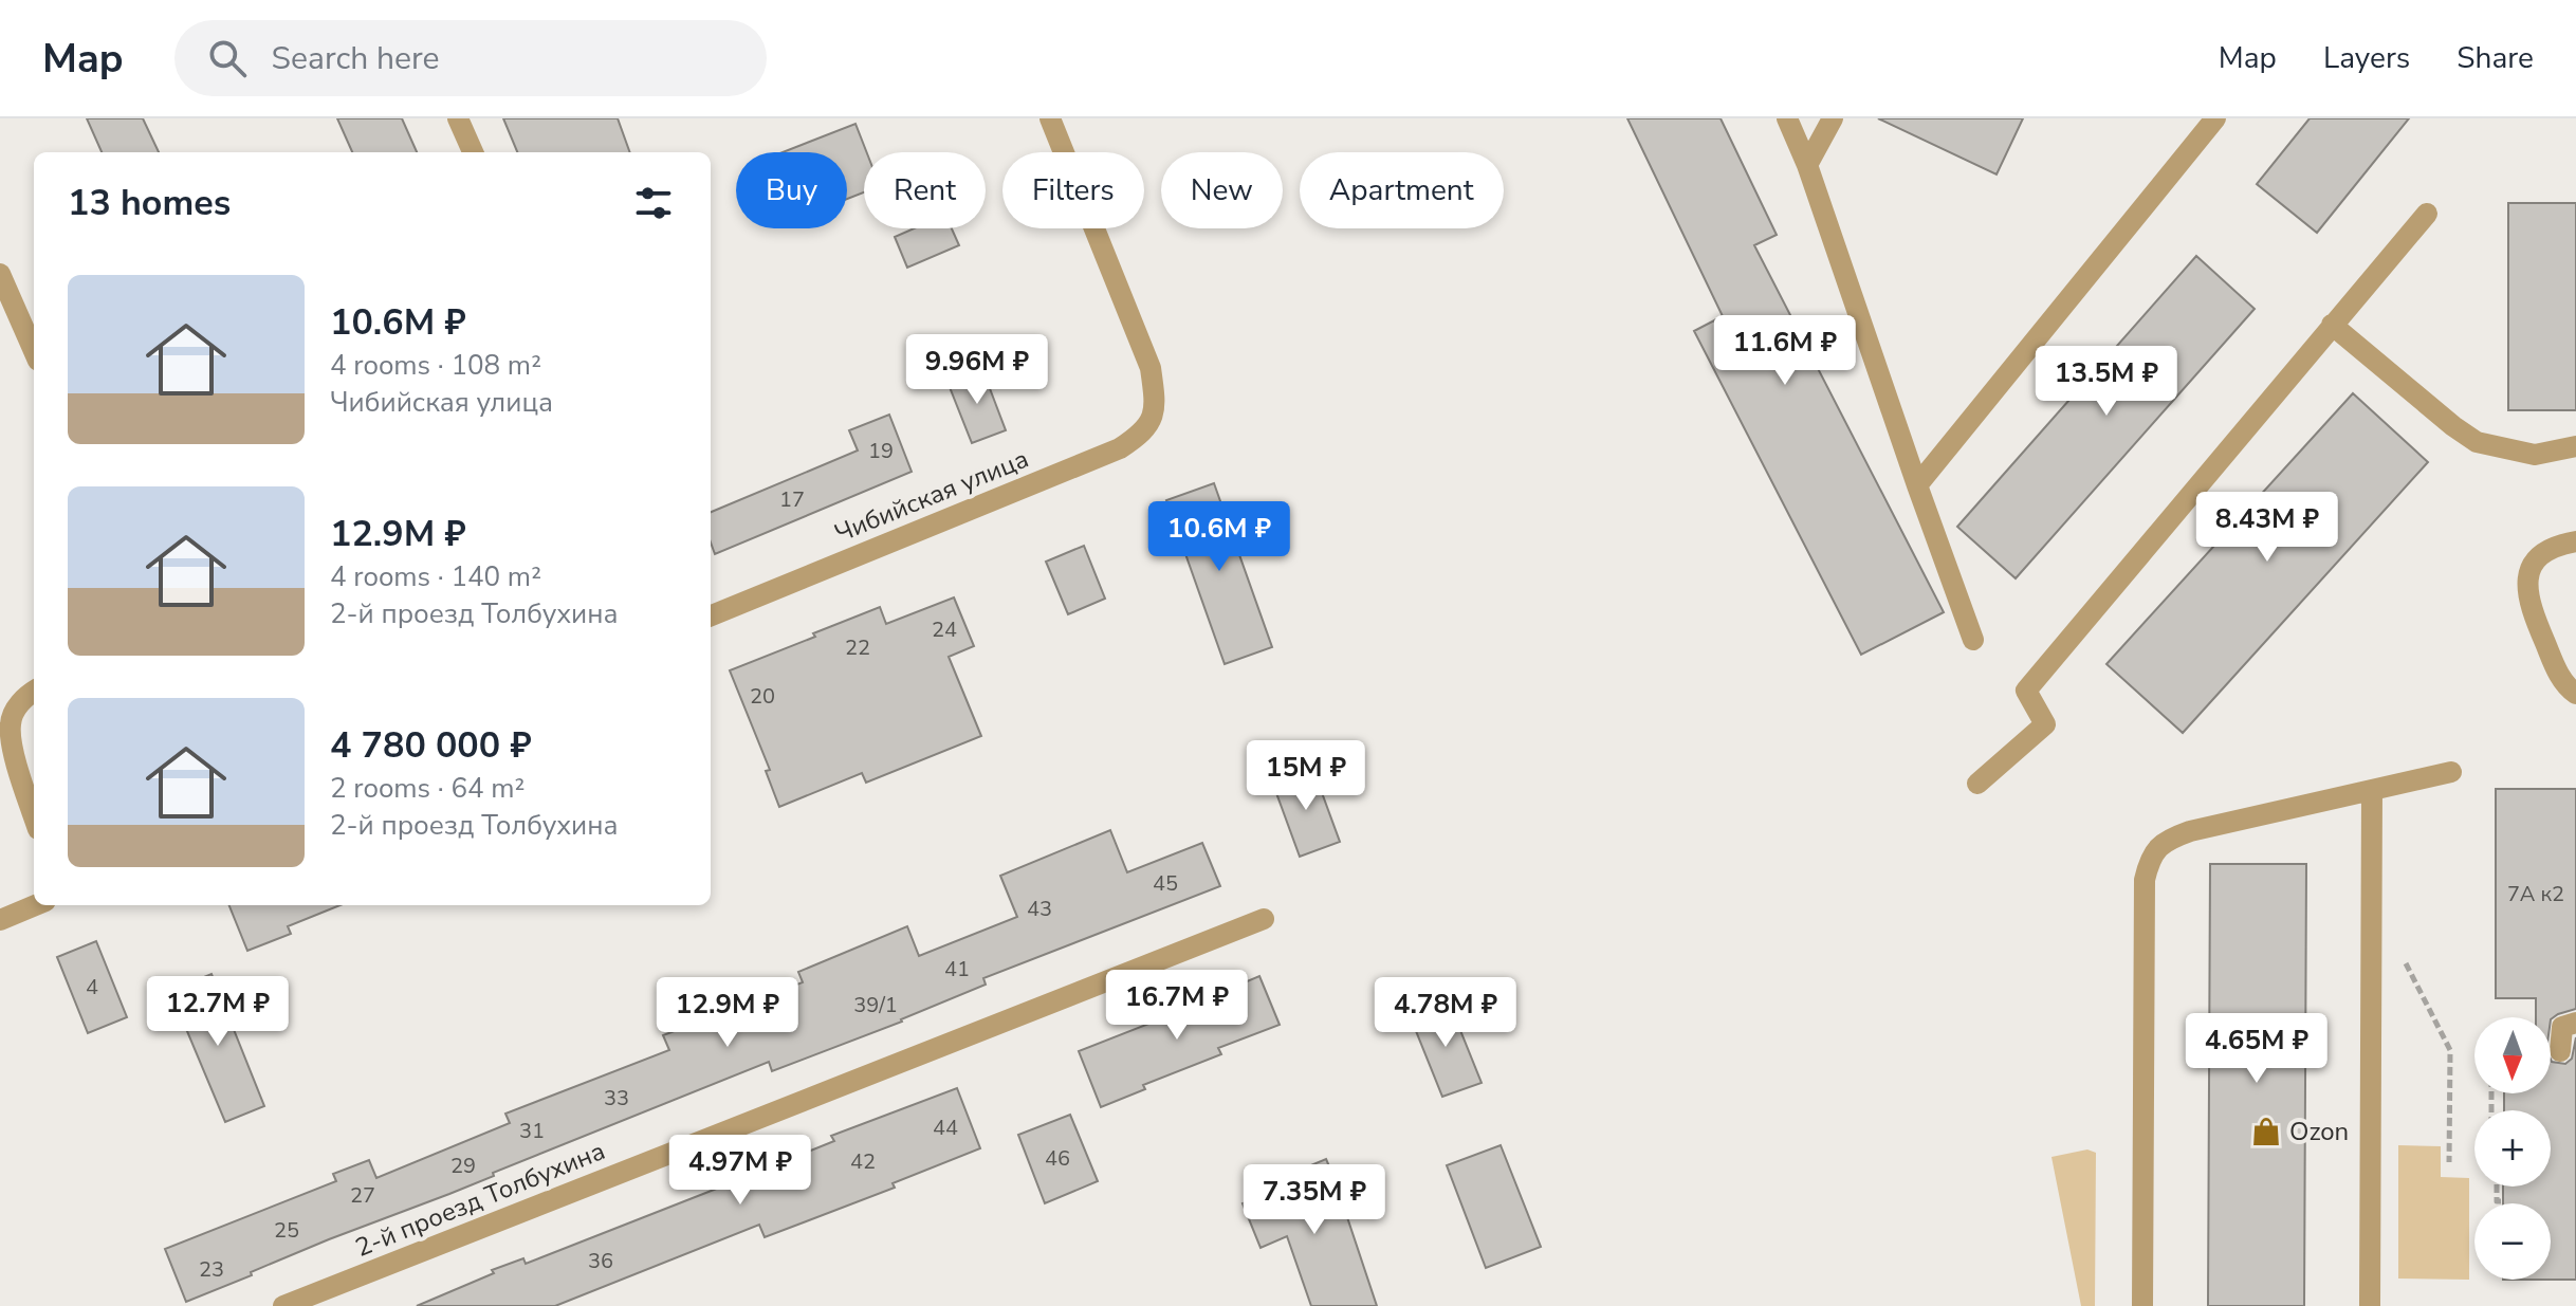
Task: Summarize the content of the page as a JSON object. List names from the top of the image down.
{
  "streets": {
    "street": ["Чибийская улица", "2-й проезд Толбухина"]
  },
  "places": {
    "shop": ["Ozon"]
  },
  "house_numbers": [
    "19",
    "17",
    "24",
    "22",
    "20",
    "45",
    "7А к2",
    "43",
    "41",
    "4",
    "39/1",
    "33",
    "44",
    "31",
    "46",
    "42",
    "29",
    "27",
    "25",
    "36",
    "23"
  ],
  "north": "bottom",
  "page": {
    "header": "Map",
    "search": "Search here",
    "nav": ["Map", "Layers", "Share"],
    "chip": [
      "Buy",
      "Rent",
      "Filters",
      "New",
      "Apartment"
    ],
    "heading": "13 homes",
    "list": [
      {
        "name": "10.6M ₽",
        "note": "4 rooms · 108 m² · Чибийская улица"
      },
      {
        "name": "12.9M ₽",
        "note": "4 rooms · 140 m² · 2-й проезд Толбухина"
      },
      {
        "name": "4 780 000 ₽",
        "note": "2 rooms · 64 m² · 2-й проезд Толбухина"
      }
    ],
    "price": [
      "11.6M ₽",
      "9.96M ₽",
      "13.5M ₽",
      "8.43M ₽",
      "10.6M ₽",
      "15M ₽",
      "16.7M ₽",
      "12.7M ₽",
      "12.9M ₽",
      "4.78M ₽",
      "4.65M ₽",
      "4.97M ₽",
      "7.35M ₽"
    ],
    "map_buttons": ["+", "−"]
  }
}
